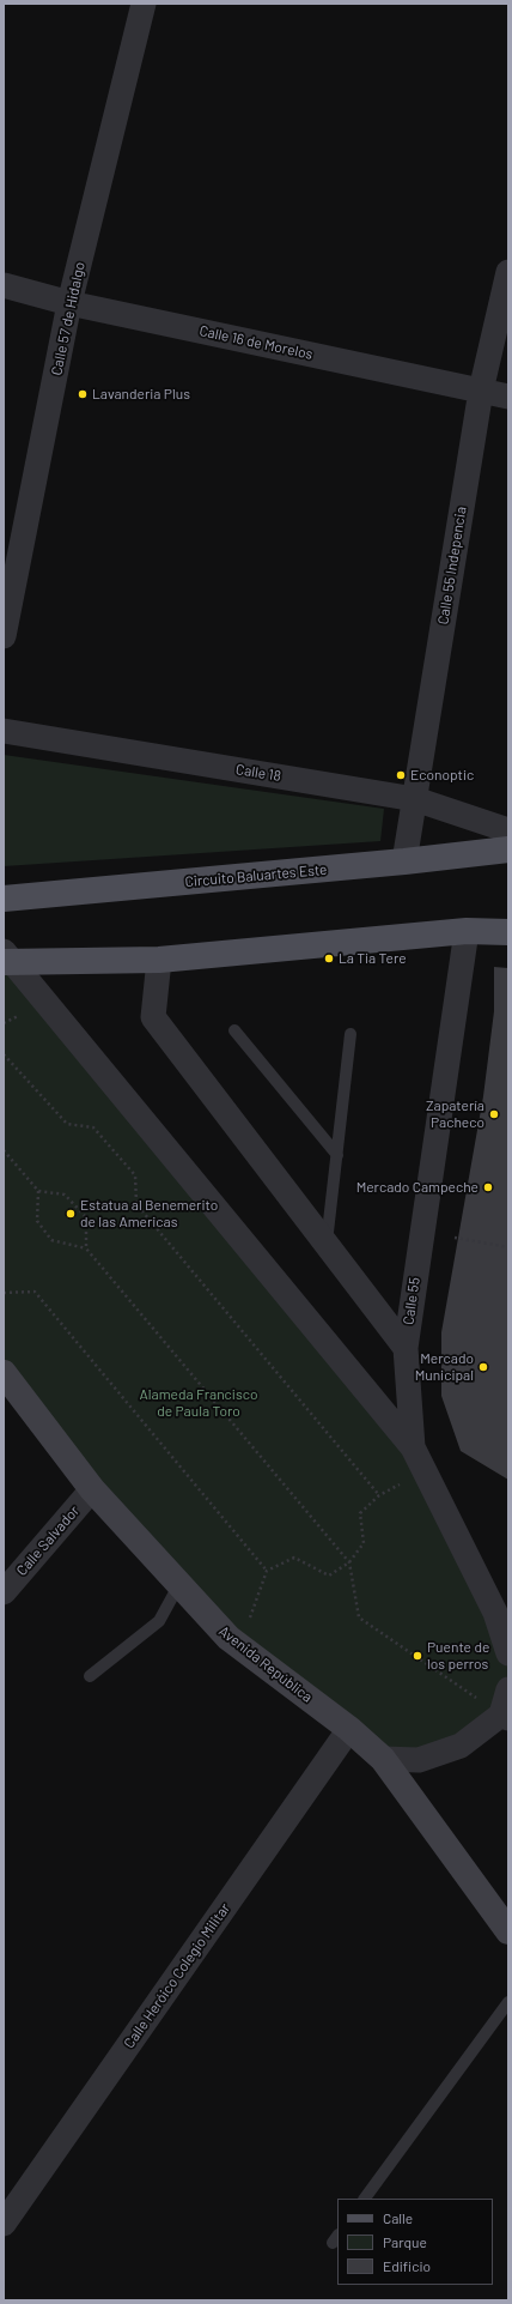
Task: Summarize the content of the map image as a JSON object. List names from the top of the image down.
{
  "streets": {
    "main road": ["Circuito Baluartes Este"],
    "street": [
      "Calle 57 de Hidalgo",
      "Calle 16 de Morelos",
      "Calle 55 Indepencia",
      "Calle 18",
      "Calle 55",
      "Calle Salvador",
      "Avenida República",
      "Calle Heróico Colegio Militar"
    ]
  },
  "crossings": [
    ["Calle 57 de Hidalgo", "Calle 16 de Morelos"],
    ["Calle 16 de Morelos", "Calle 55 Indepencia"],
    ["Calle 55 Indepencia", "Calle 18"],
    ["Calle 55 Indepencia", "Circuito Baluartes Este"],
    ["Calle Salvador", "Avenida República"],
    ["Avenida República", "Calle Heróico Colegio Militar"]
  ],
  "parks": ["Alameda Francisco de Paula Toro"],
  "places": [
    "Lavanderia Plus",
    "Econoptic",
    "La Tia Tere",
    "Zapatería Pacheco",
    "Mercado Campeche",
    "Estatua al Benemerito de las Americas",
    "Mercado Municipal",
    "Puente de los perros"
  ],
  "legend": ["Calle", "Parque", "Edificio"]
}
